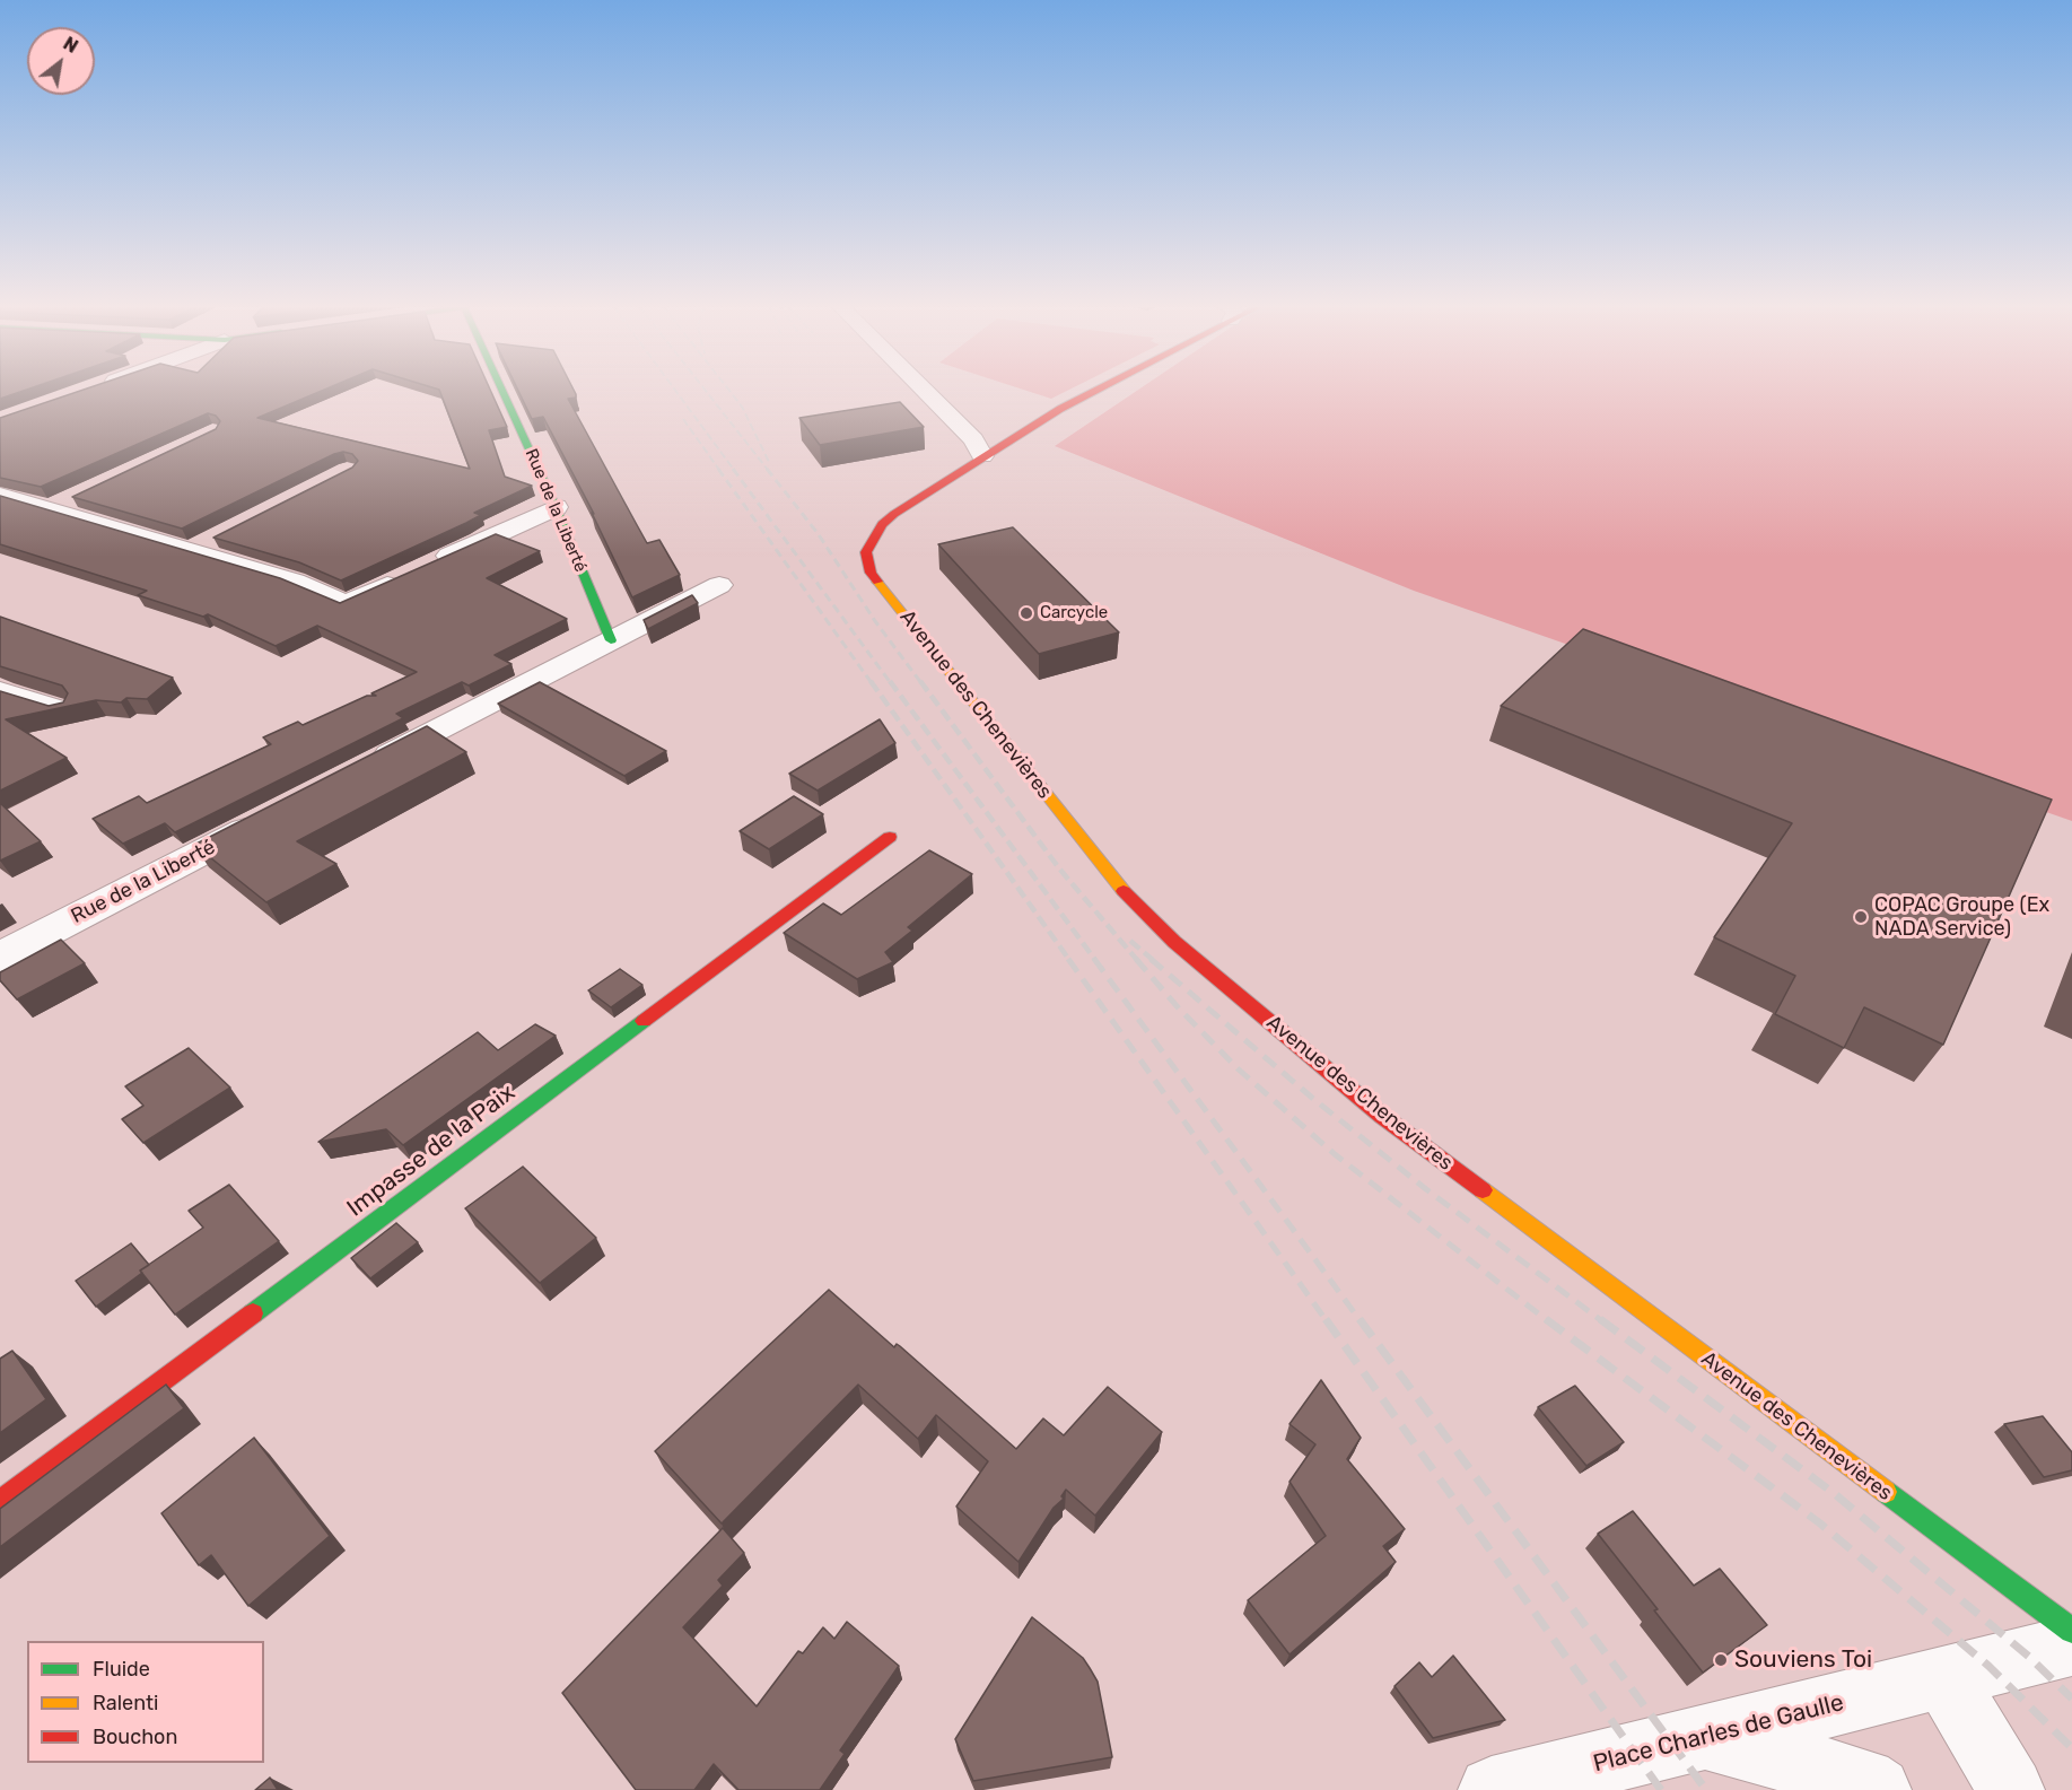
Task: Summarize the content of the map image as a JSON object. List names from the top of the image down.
{
  "streets": {
    "street": [
      "Rue de la Liberté",
      "Avenue des Chenevières",
      "Impasse de la Paix",
      "Place Charles de Gaulle"
    ]
  },
  "places": ["Carcycle", "COPAC Groupe (Ex NADA Service)", "Souviens Toi"],
  "legend": ["Fluide", "Ralenti", "Bouchon"],
  "north": "top right"
}
